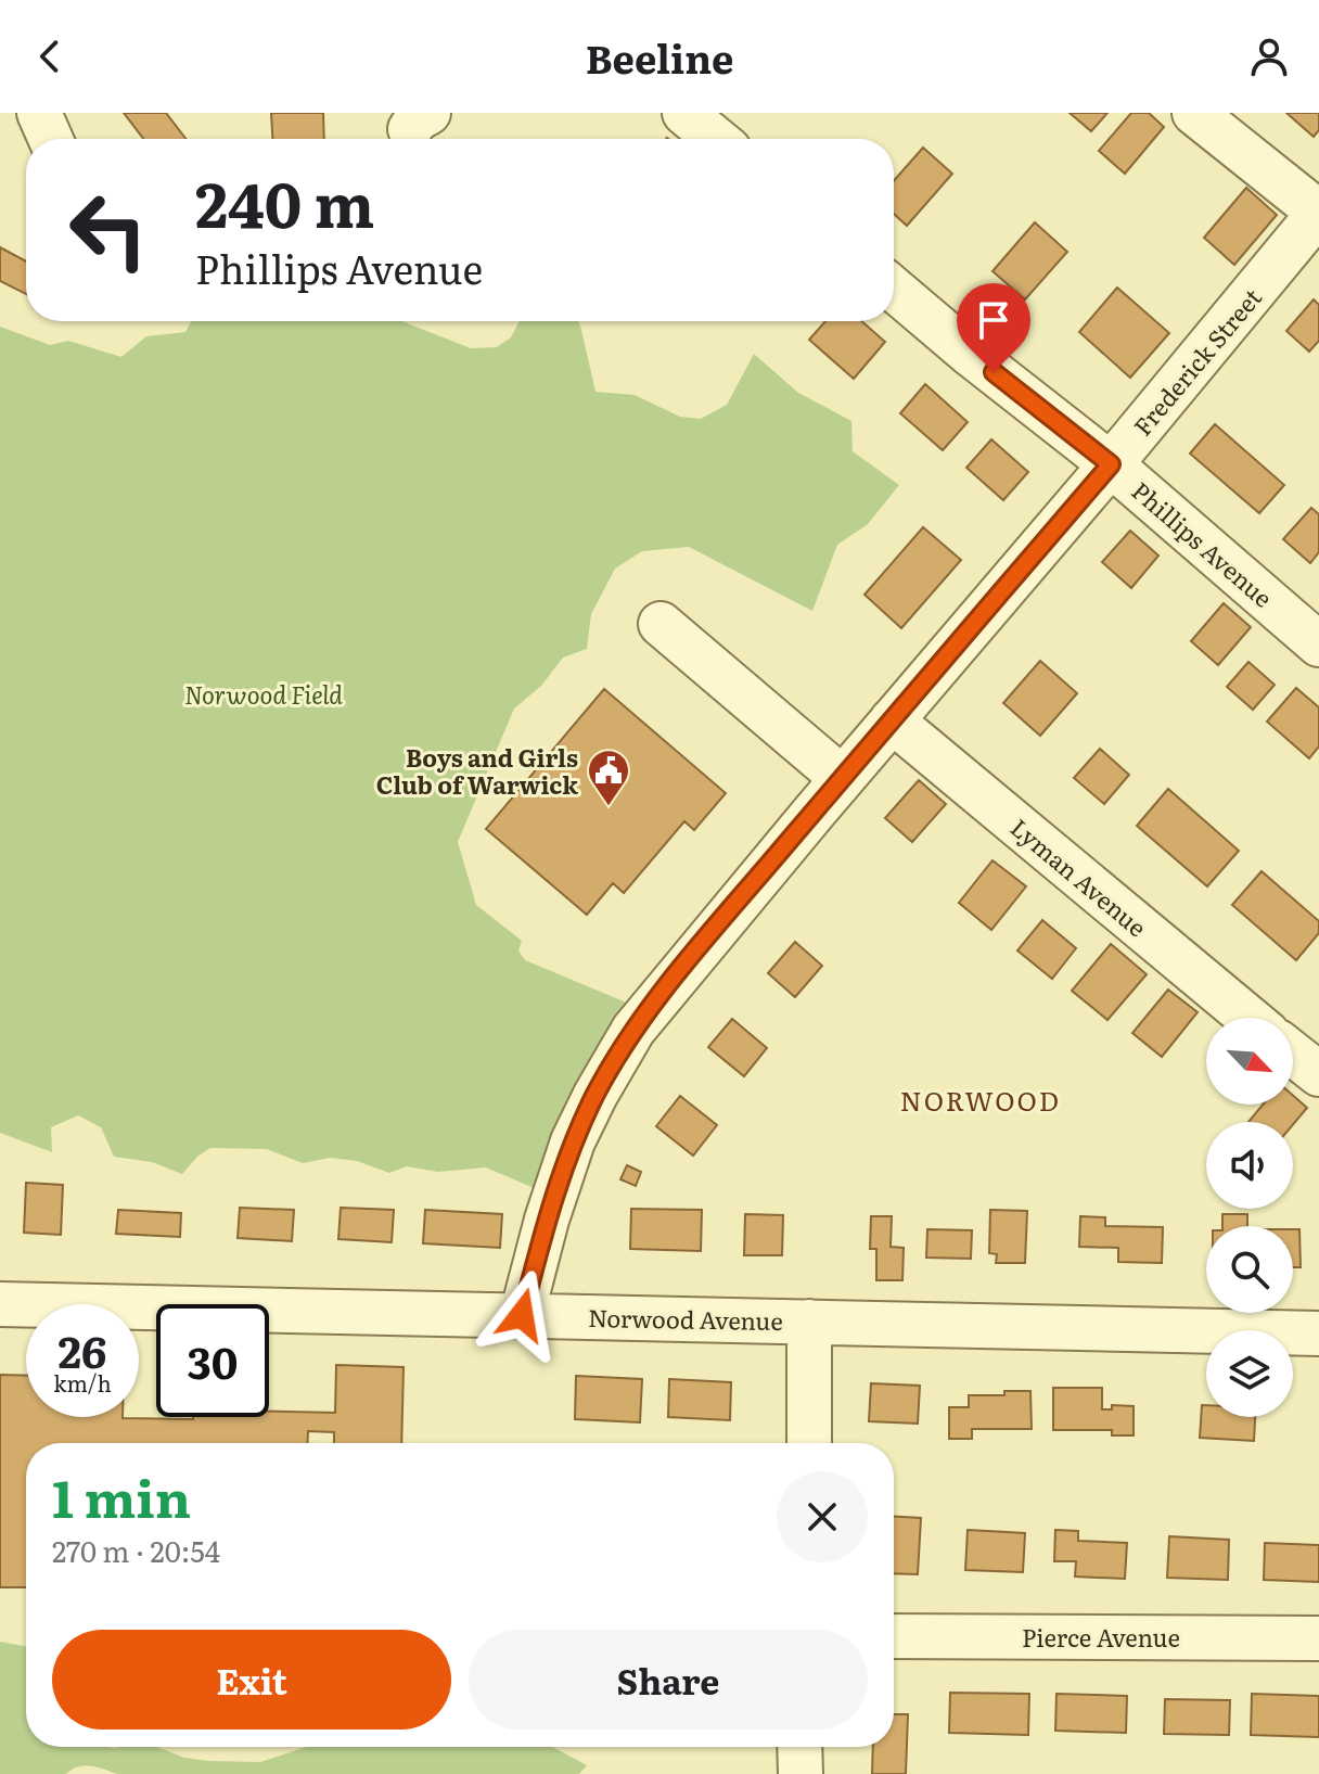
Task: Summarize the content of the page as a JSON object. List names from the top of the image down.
{
  "streets": {
    "street": [
      "Frederick Street",
      "Phillips Avenue",
      "Lyman Avenue",
      "Norwood Avenue",
      "Pierce Avenue"
    ]
  },
  "crossings": [
    ["Frederick Street", "Phillips Avenue"],
    ["Frederick Street", "Lyman Avenue"],
    ["Frederick Street", "Norwood Avenue"]
  ],
  "districts": ["NORWOOD"],
  "parks": ["Norwood Field"],
  "places": {
    "public building": ["Boys and Girls Club of Warwick"]
  },
  "north": "bottom right",
  "page": {
    "header": "Beeline",
    "turn": ["240 m", "Phillips Avenue"],
    "speed": "26 km/h",
    "limit": "30",
    "heading": ["1 min", "270 m · 20:54"],
    "buttons": ["Exit", "Share"]
  }
}
